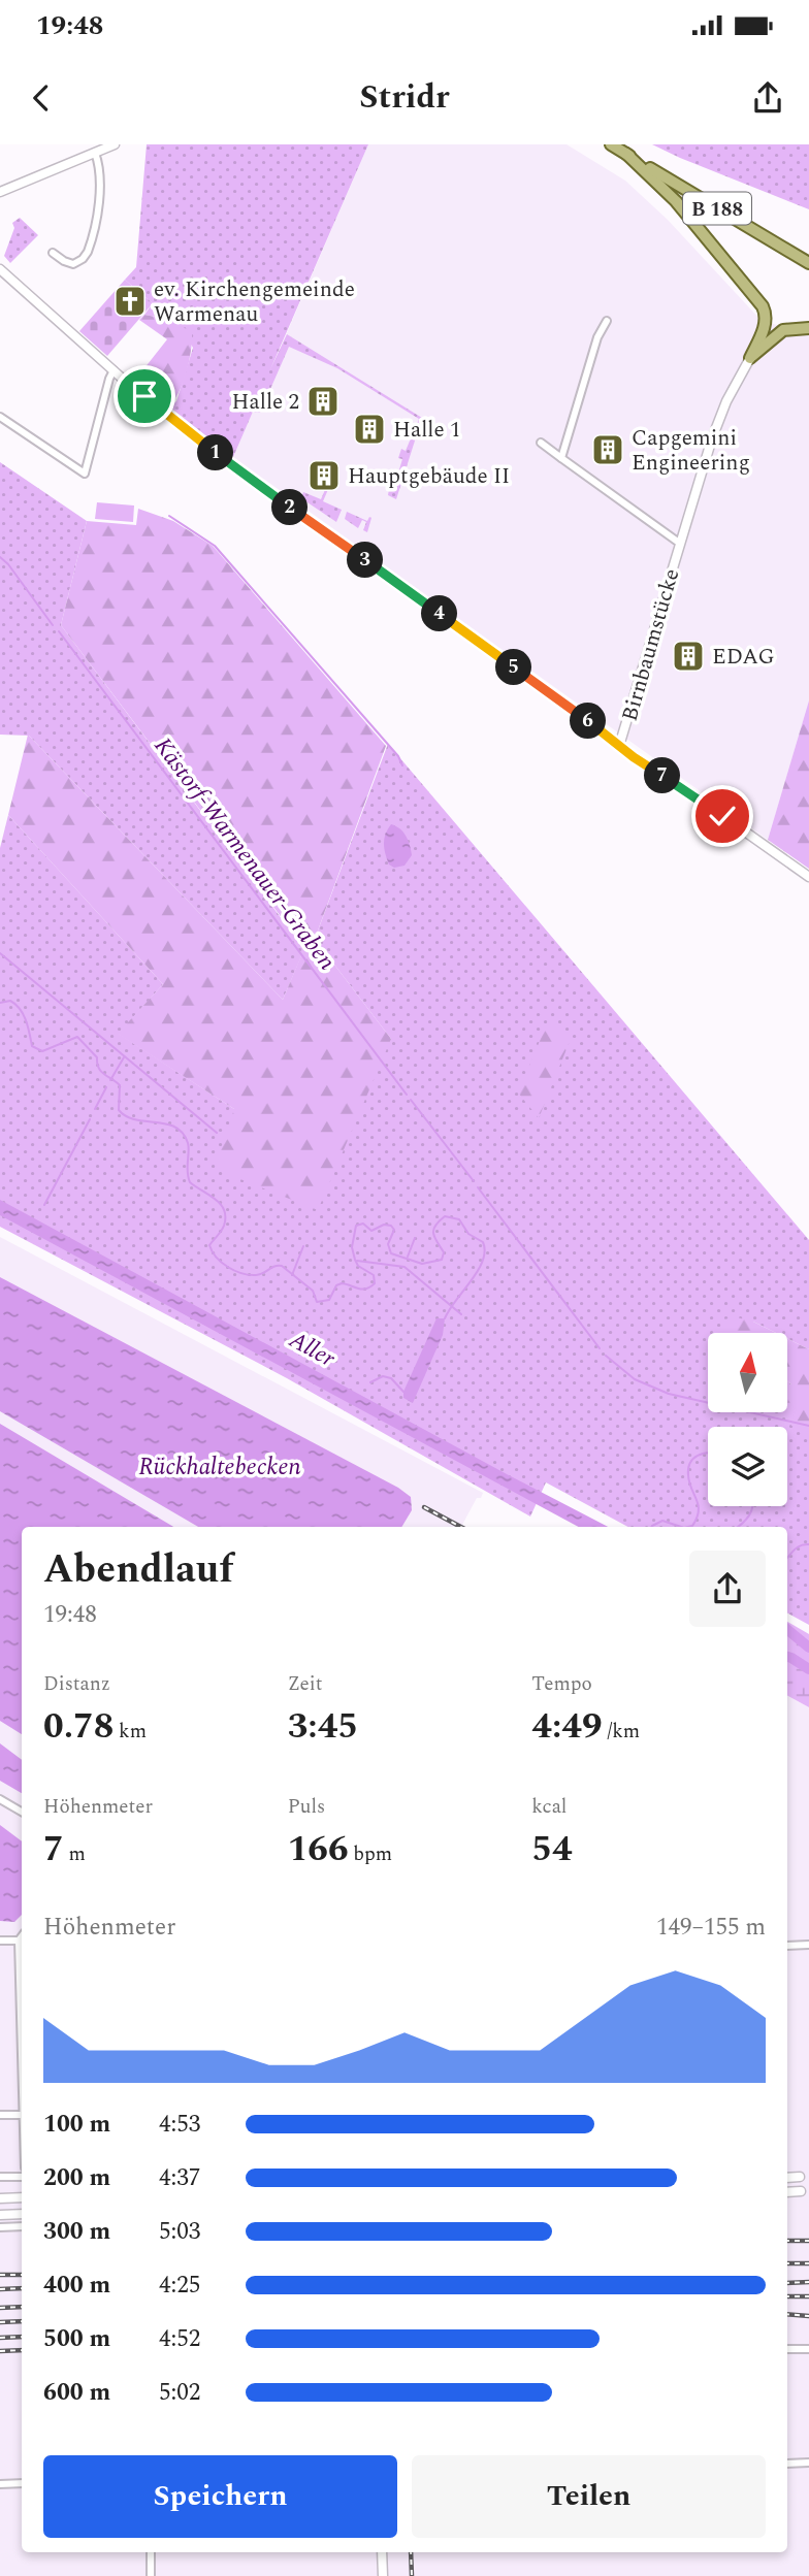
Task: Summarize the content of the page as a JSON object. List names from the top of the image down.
{
  "streets": {
    "main road": ["B 188"],
    "street": ["Birnbaumstücke"]
  },
  "water": ["Kästorf-Warmenauer-Graben", "Aller", "Rückhaltebecken"],
  "places": {
    "church": ["ev. Kirchengemeinde Warmenau"],
    "building": [
      "Halle 2",
      "Halle 1",
      "Capgemini Engineering",
      "Hauptgebäude II",
      "EDAG"
    ]
  },
  "north": "top",
  "page": {
    "status": "19:48",
    "header": "Stridr",
    "pins": [
      "1",
      "2",
      "3",
      "4",
      "5",
      "6",
      "7"
    ],
    "heading": ["Abendlauf", "19:48"],
    "stats": [
      ["Distanz", "0.78 km"],
      ["Zeit", "3:45"],
      ["Tempo", "4:49 /km"],
      ["Höhenmeter", "7 m"],
      ["Puls", "166 bpm"],
      ["kcal", "54"]
    ],
    "chart": ["Höhenmeter", "149–155 m"],
    "list": [
      {
        "name": "100 m",
        "note": "4:53"
      },
      {
        "name": "200 m",
        "note": "4:37"
      },
      {
        "name": "300 m",
        "note": "5:03"
      },
      {
        "name": "400 m",
        "note": "4:25"
      },
      {
        "name": "500 m",
        "note": "4:52"
      },
      {
        "name": "600 m",
        "note": "5:02"
      }
    ],
    "buttons": ["Speichern", "Teilen"]
  }
}
